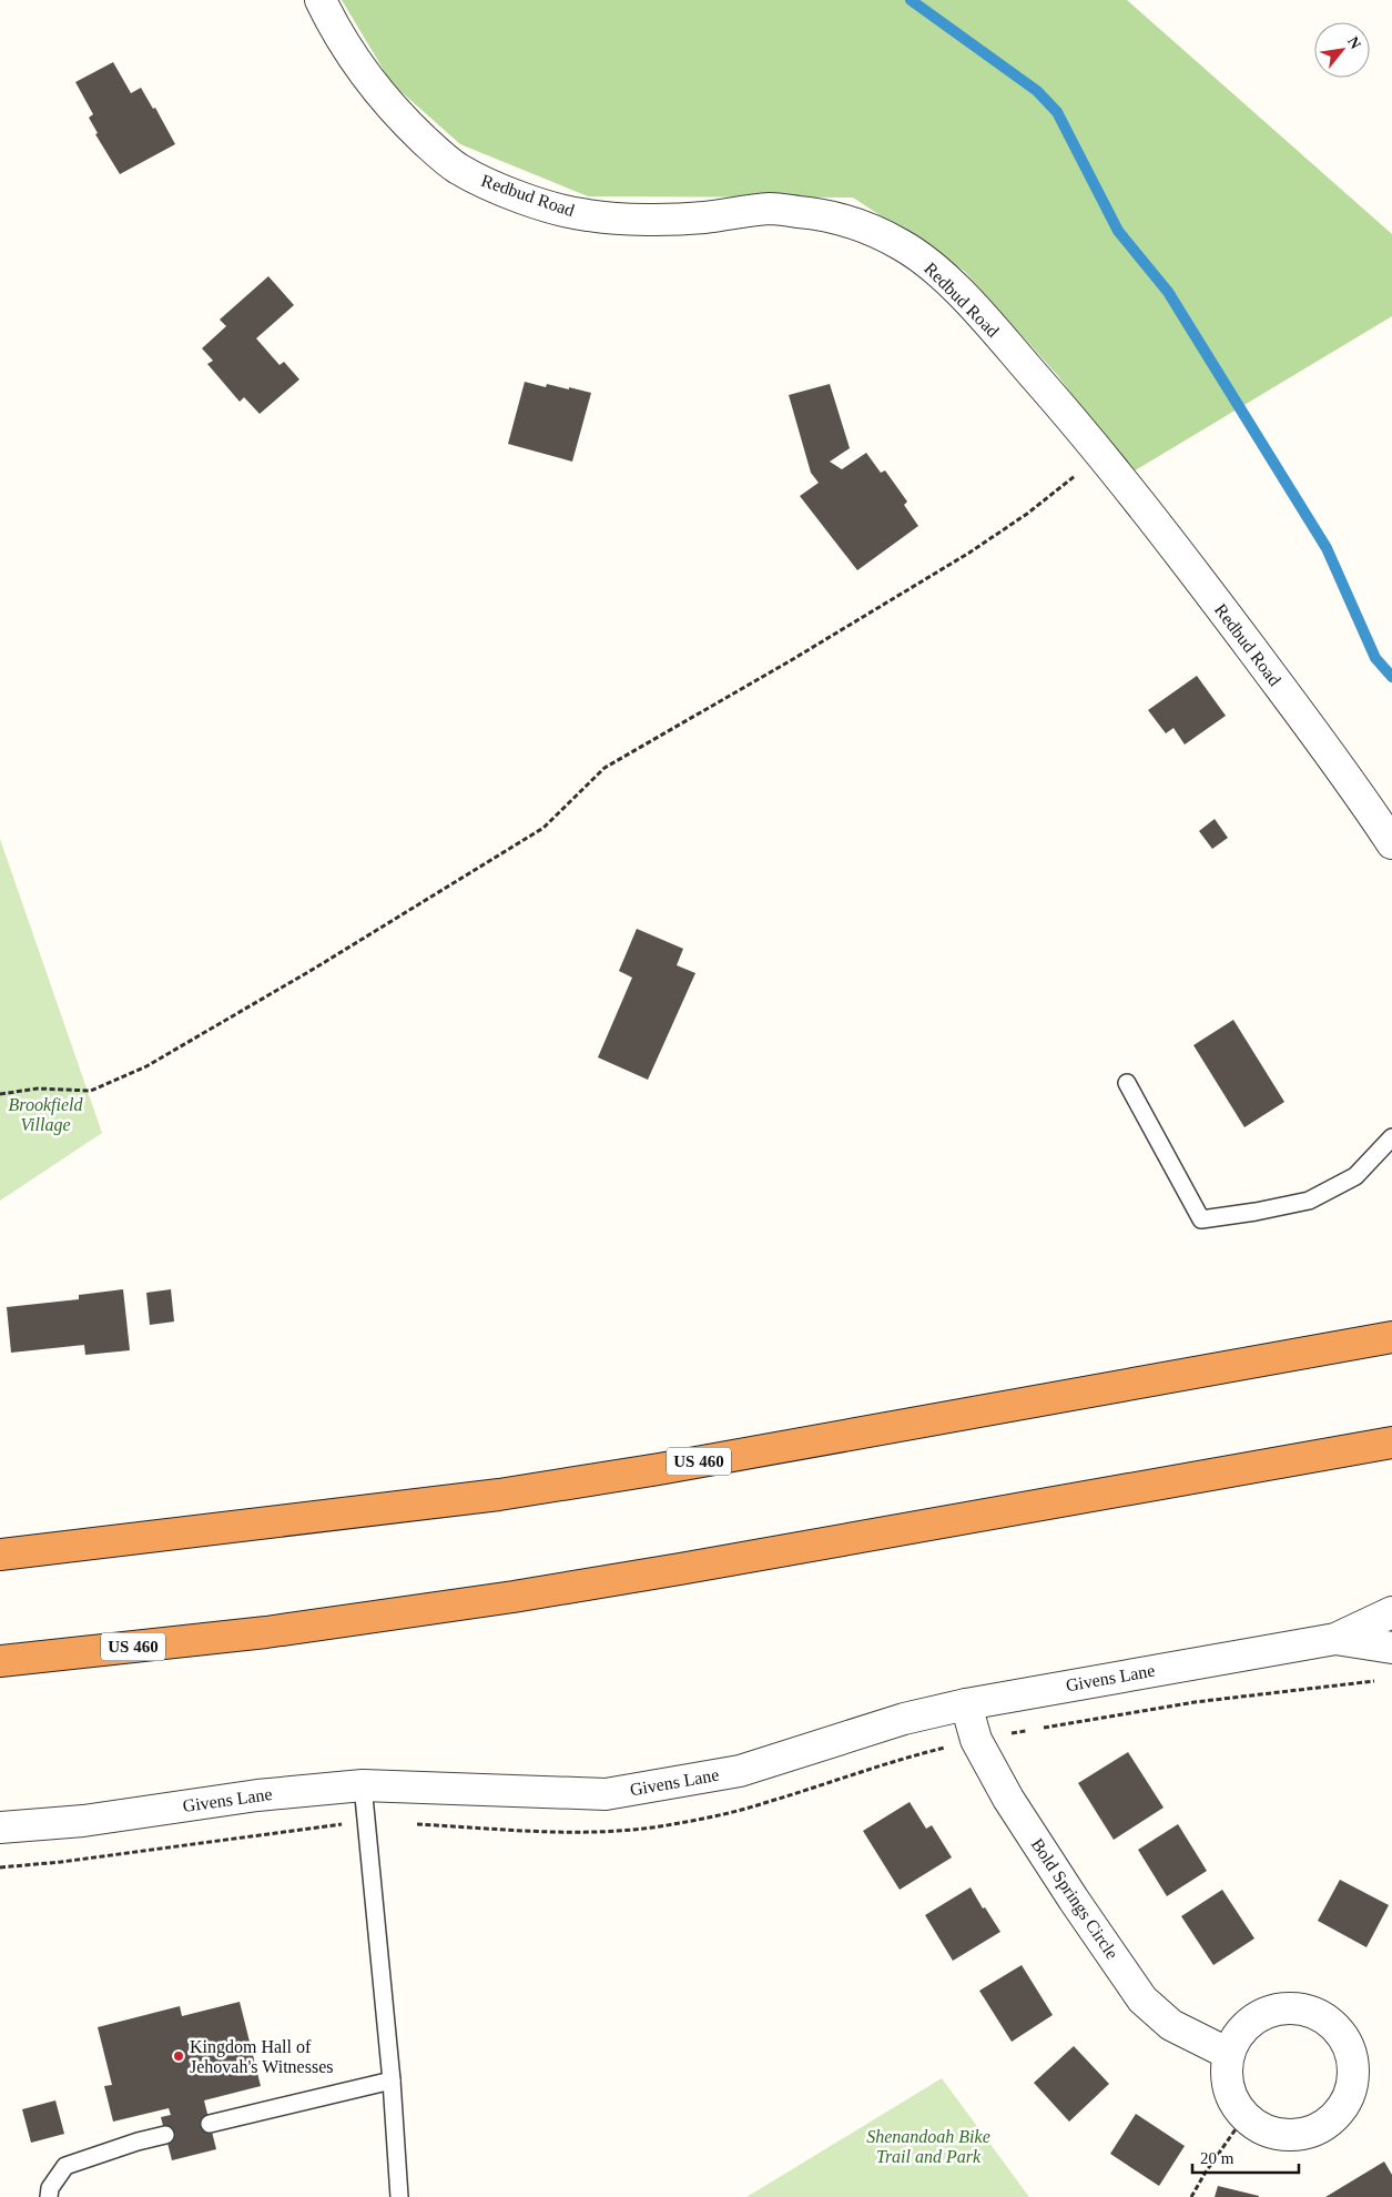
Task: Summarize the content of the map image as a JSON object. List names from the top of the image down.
{
  "streets": {
    "highway": ["US 460"],
    "street": ["Redbud Road", "Givens Lane", "Bold Springs Circle"]
  },
  "crossings": [
    ["Givens Lane", "Bold Springs Circle"]
  ],
  "parks": ["Brookfield Village", "Shenandoah Bike Trail and Park"],
  "places": ["Kingdom Hall of Jehovah's Witnesses"],
  "scale_bar": "20 m",
  "north": "top right"
}
